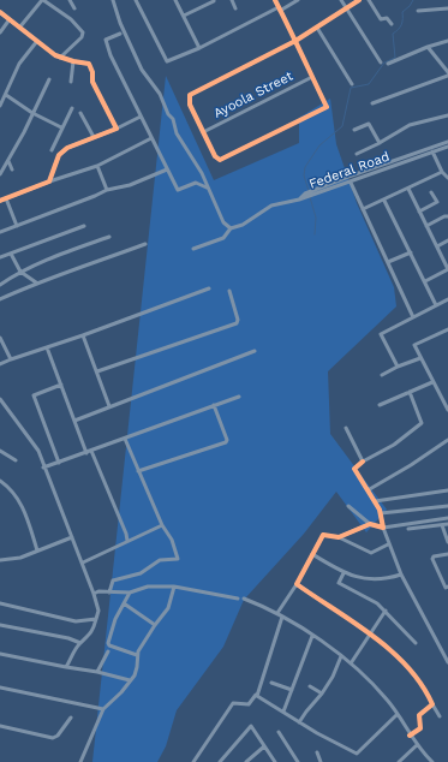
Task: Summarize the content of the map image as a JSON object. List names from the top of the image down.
{
  "streets": {
    "street": ["Ayoola Street", "Federal Road"]
  }
}
